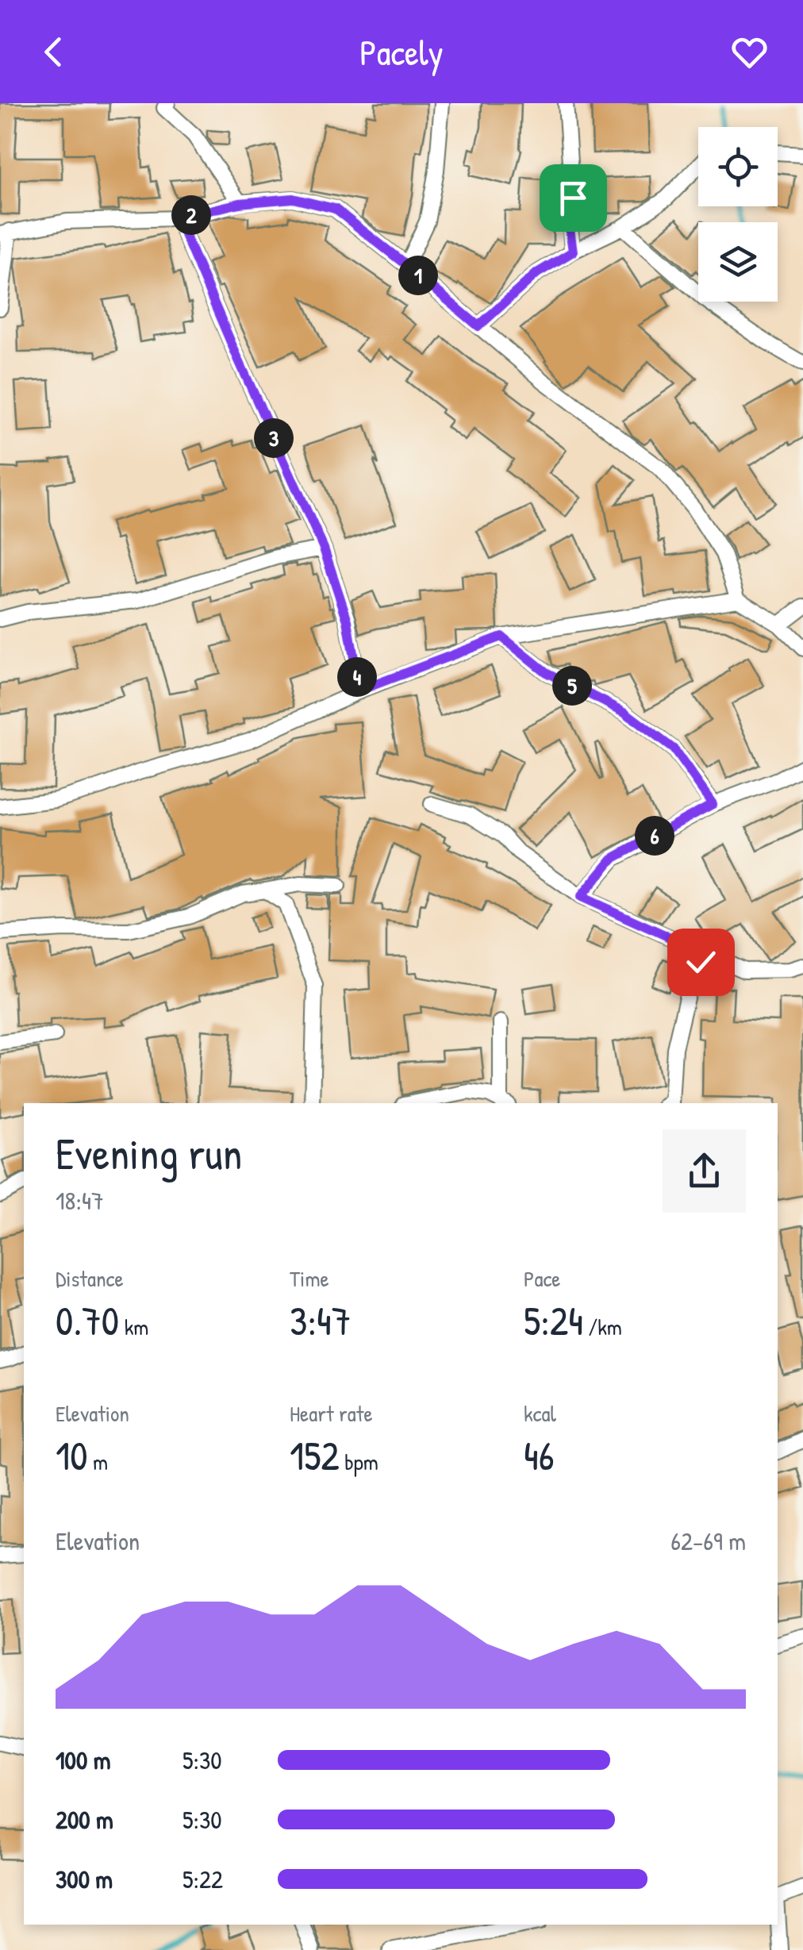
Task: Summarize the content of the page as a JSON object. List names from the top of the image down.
{
  "page": {
    "header": "Pacely",
    "pins": [
      "2",
      "1",
      "3",
      "4",
      "5",
      "6"
    ],
    "heading": ["Evening run", "18:47"],
    "stats": [
      ["Distance", "0.70 km"],
      ["Time", "3:47"],
      ["Pace", "5:24 /km"],
      ["Elevation", "10 m"],
      ["Heart rate", "152 bpm"],
      ["kcal", "46"]
    ],
    "chart": ["Elevation", "62–69 m"],
    "list": [
      {
        "name": "100 m",
        "note": "5:30"
      },
      {
        "name": "200 m",
        "note": "5:30"
      },
      {
        "name": "300 m",
        "note": "5:22"
      }
    ]
  }
}
